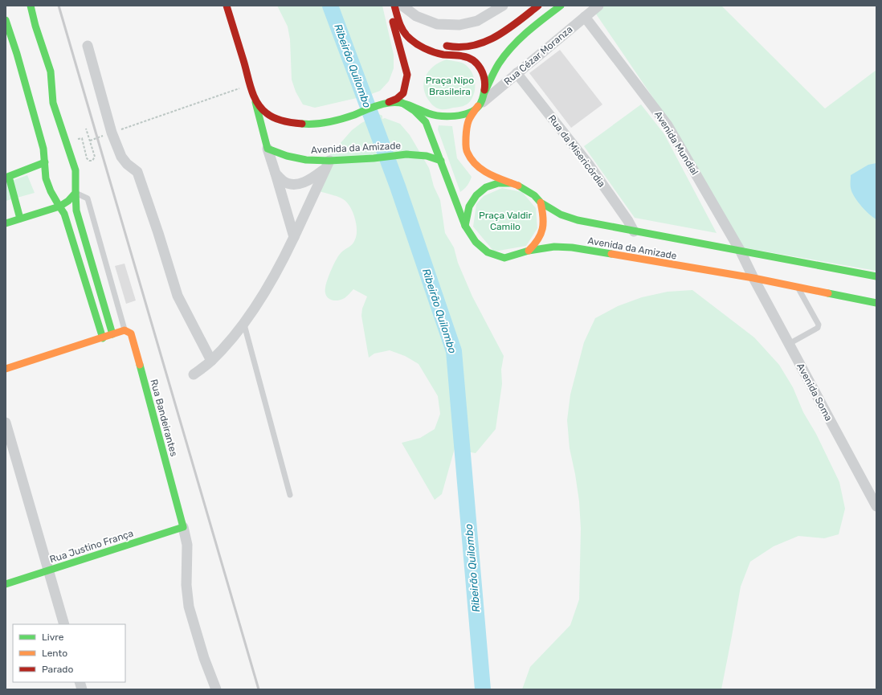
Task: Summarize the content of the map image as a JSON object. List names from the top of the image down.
{
  "streets": {
    "main road": ["Avenida da Amizade", "Rua Bandeirantes", "Rua Justino França"],
    "street": [
      "Rua Cézar Moranza",
      "Avenida Mundial",
      "Rua da Misericórdia",
      "Avenida Soma"
    ]
  },
  "crossings": [
    ["Rua Cézar Moranza", "Avenida Mundial"],
    ["Rua Cézar Moranza", "Avenida da Amizade"],
    ["Rua Cézar Moranza", "Rua da Misericórdia"],
    ["Avenida Mundial", "Avenida da Amizade"],
    ["Avenida Mundial", "Avenida Soma"],
    ["Avenida da Amizade", "Rua da Misericórdia"],
    ["Avenida da Amizade", "Avenida Soma"],
    ["Rua Bandeirantes", "Rua Justino França"]
  ],
  "water": ["Ribeirão Quilombo"],
  "parks": ["Praça Nipo Brasileira", "Praça Valdir Camilo"],
  "legend": ["Livre", "Lento", "Parado"]
}
